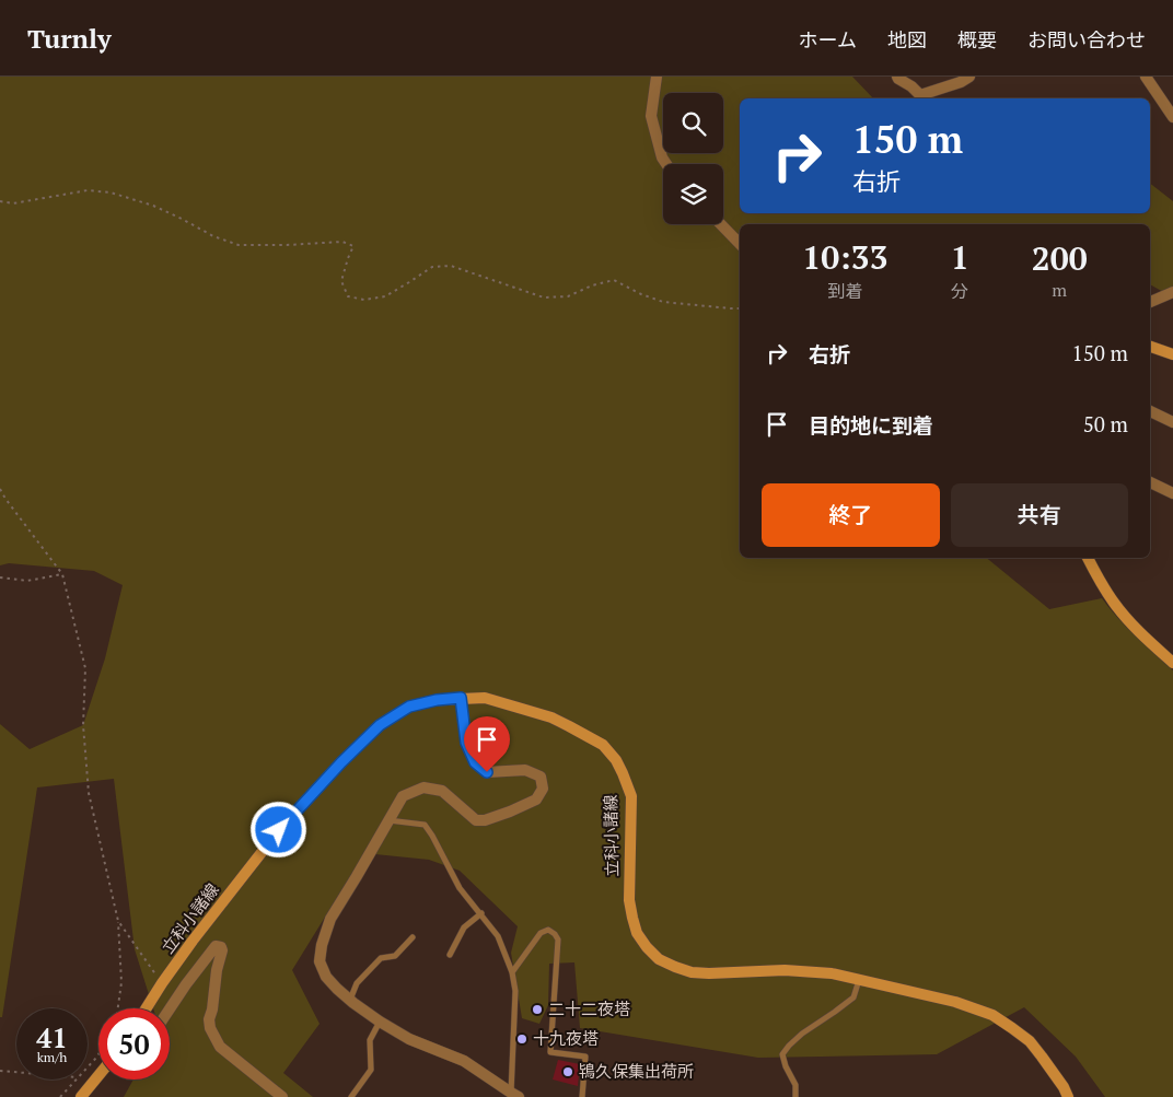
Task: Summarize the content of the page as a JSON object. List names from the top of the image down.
{
  "streets": {
    "main road": ["立科小諸線"]
  },
  "places": ["二十二夜塔", "十九夜塔", "鴇久保集出荷所"],
  "page": {
    "header": "Turnly",
    "nav": [
      "ホーム",
      "地図",
      "概要",
      "お問い合わせ"
    ],
    "turn": ["150 m", "右折"],
    "eta": [
      "10:33",
      "到着",
      "1",
      "分",
      "200",
      "m"
    ],
    "list": [
      {
        "name": "右折",
        "value": "150 m"
      },
      {
        "name": "目的地に到着",
        "value": "50 m"
      }
    ],
    "buttons": ["終了", "共有"],
    "speed": "41 km/h",
    "limit": "50"
  }
}
